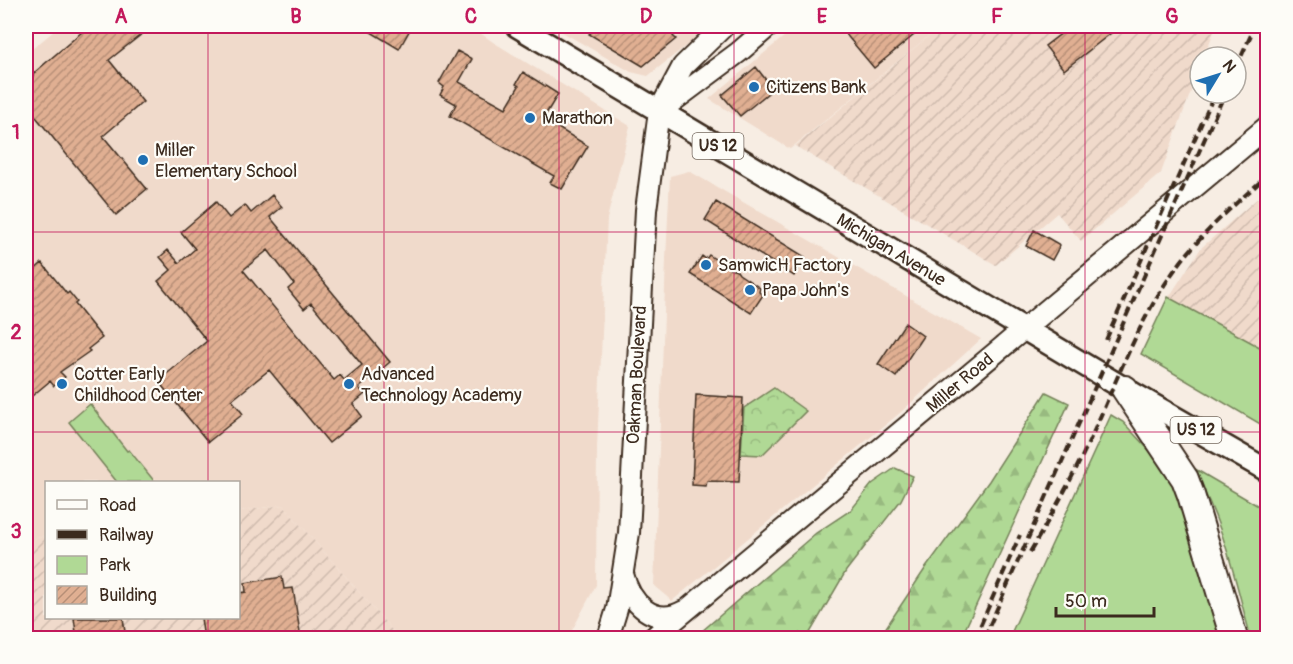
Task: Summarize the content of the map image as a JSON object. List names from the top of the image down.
{
  "streets": {
    "main road": [
      "US 12",
      "Michigan Avenue",
      "Oakman Boulevard",
      "Miller Road"
    ]
  },
  "crossings": [
    ["Michigan Avenue", "Oakman Boulevard"],
    ["Michigan Avenue", "Miller Road"]
  ],
  "places": [
    "Citizens Bank",
    "Marathon",
    "Miller Elementary School",
    "SamwicH Factory",
    "Papa John's",
    "Cotter Early Childhood Center",
    "Advanced Technology Academy"
  ],
  "legend": [
    "Road",
    "Railway",
    "Park",
    "Building"
  ],
  "scale_bar": "50 m",
  "north": "top right",
  "grid": {
    "columns": [
      "A",
      "B",
      "C",
      "D",
      "E",
      "F",
      "G"
    ],
    "rows": ["1", "2", "3"]
  }
}
